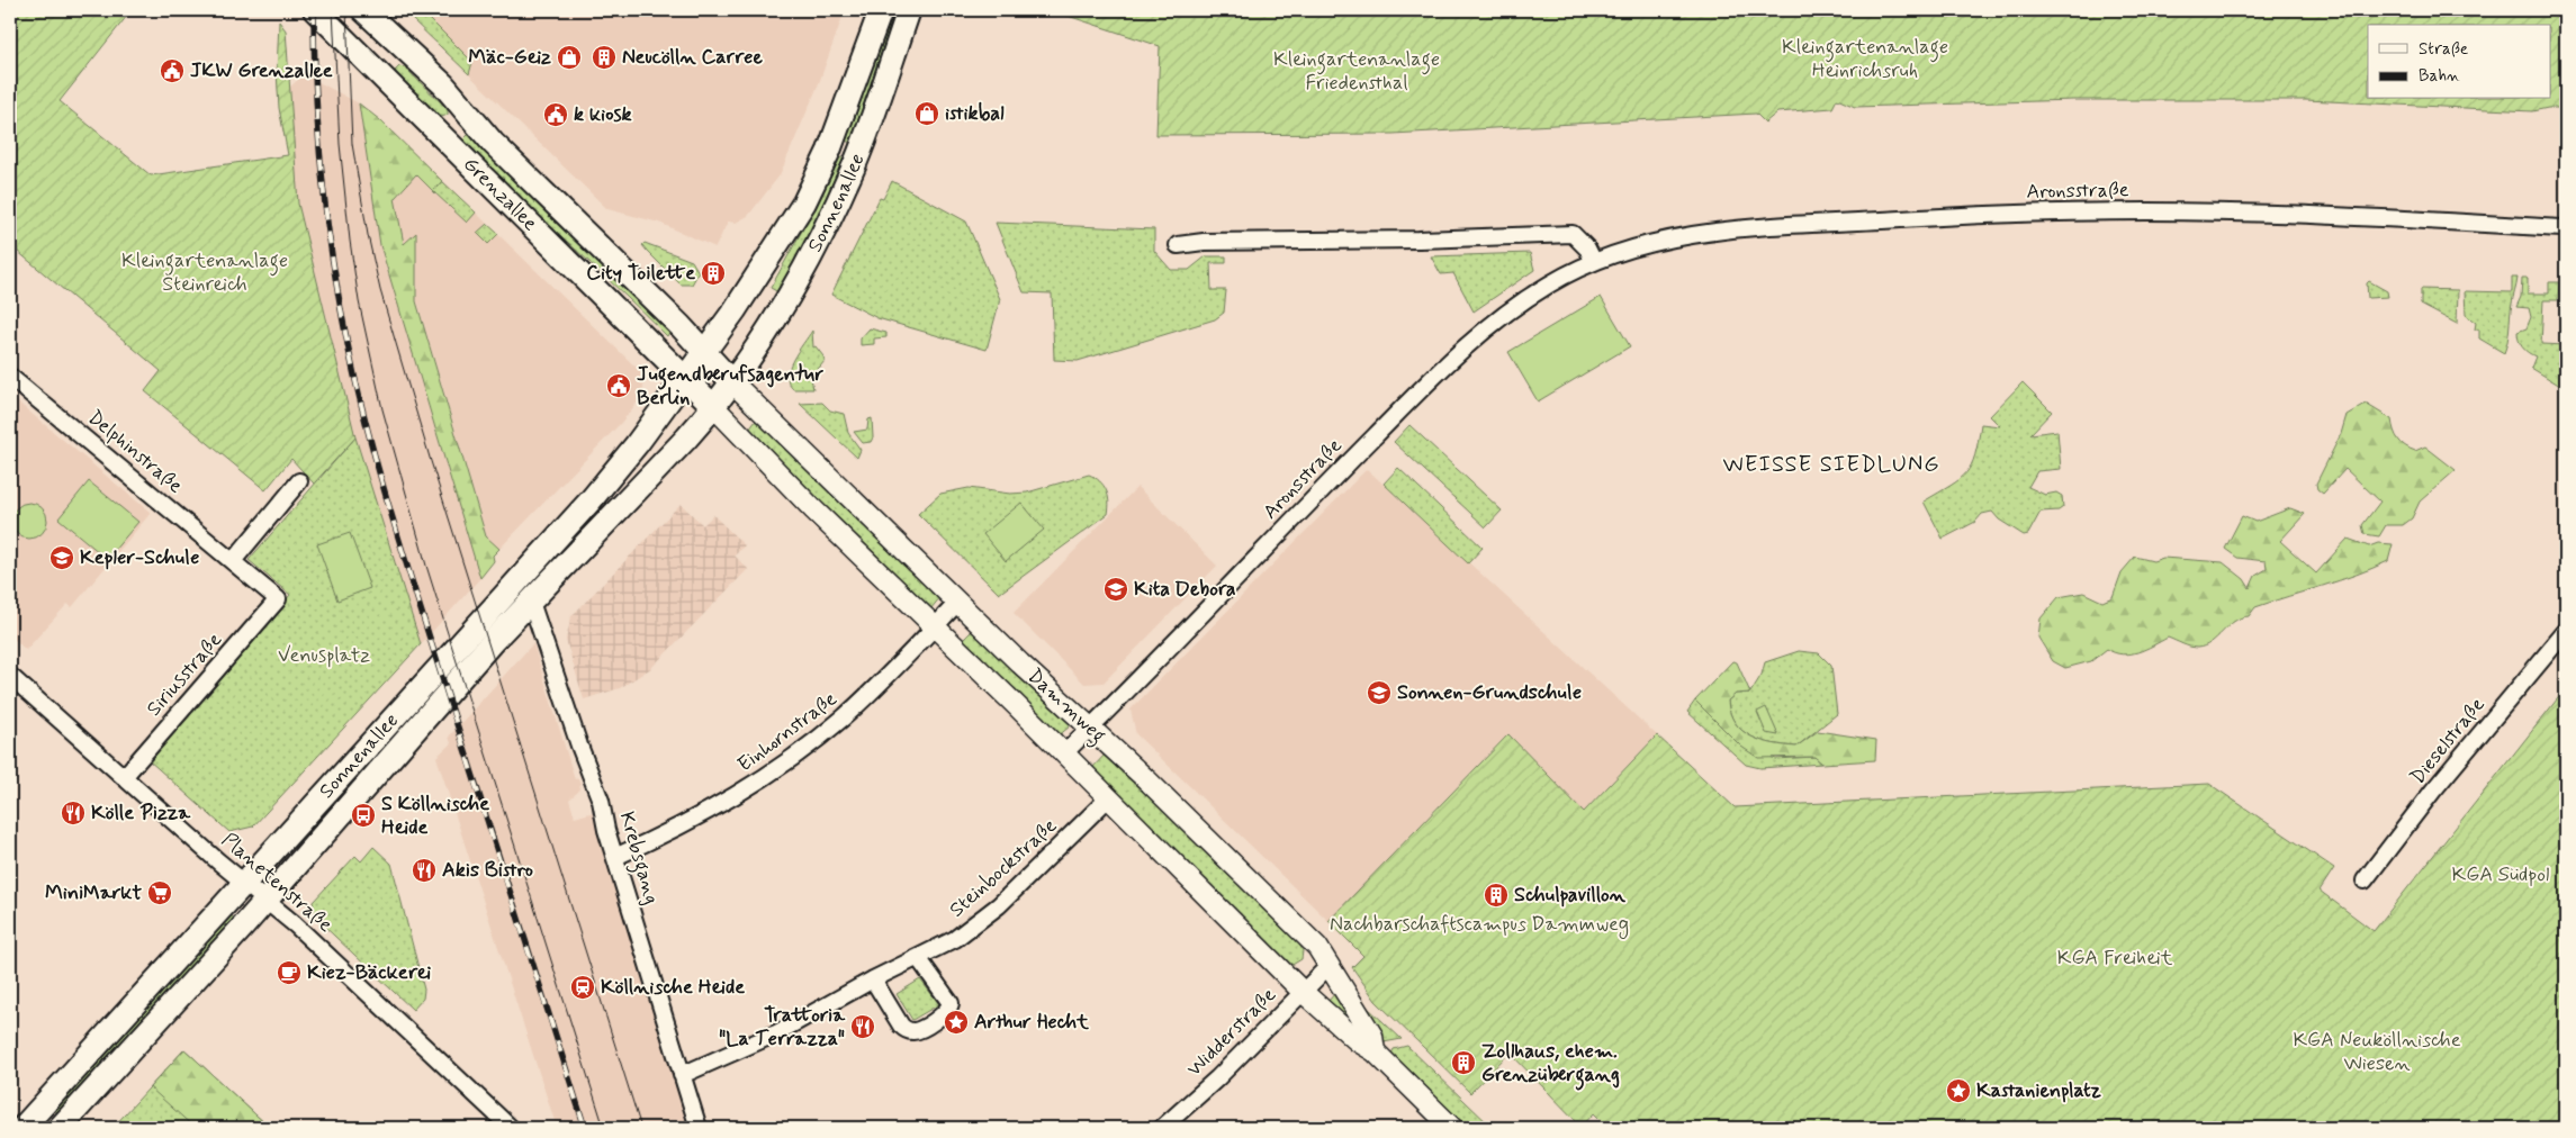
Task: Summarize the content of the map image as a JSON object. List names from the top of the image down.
{
  "streets": {
    "main road": ["Grenzallee", "Sonnenallee"],
    "street": [
      "Aronsstraße",
      "Delphinstraße",
      "Siriusstraße",
      "Dammweg",
      "Einhornstraße",
      "Dieselstraße",
      "Krebsgang",
      "Steinbockstraße",
      "Planetenstraße",
      "Widderstraße"
    ]
  },
  "crossings": [
    ["Aronsstraße", "Dammweg"],
    ["Grenzallee", "Sonnenallee"],
    ["Grenzallee", "Dammweg"],
    ["Sonnenallee", "Dammweg"],
    ["Sonnenallee", "Krebsgang"],
    ["Sonnenallee", "Planetenstraße"],
    ["Delphinstraße", "Siriusstraße"],
    ["Siriusstraße", "Planetenstraße"],
    ["Dammweg", "Einhornstraße"],
    ["Dammweg", "Steinbockstraße"],
    ["Dammweg", "Widderstraße"],
    ["Einhornstraße", "Krebsgang"],
    ["Krebsgang", "Steinbockstraße"]
  ],
  "districts": ["WEISSE SIEDLUNG"],
  "parks": [
    "Kleingartenanlage Heinrichsruh",
    "Kleingartenanlage Friedensthal",
    "Kleingartenanlage Steinreich",
    "Venusplatz",
    "KGA Südpol",
    "Nachbarschaftscampus Dammweg",
    "KGA Freiheit",
    "KGA Neuköllnische Wiesen"
  ],
  "places": {
    "shop": ["Mäc-Geiz", "istikbal"],
    "building": [
      "Neucölln Carree",
      "City Toilette",
      "Schulpavillon",
      "Zollhaus, ehem. Grenzübergang"
    ],
    "public building": ["JKW Grenzallee", "k kiosk", "Jugendberufsagentur Berlin"],
    "school or university": ["Kepler-Schule", "Kita Debora", "Sonnen-Grundschule"],
    "restaurant": ["Kölle Pizza", "Akis Bistro", "Trattoria \"La Terrazza\""],
    "bus stop": ["S Köllnische Heide"],
    "supermarket": ["MiniMarkt"],
    "cafe": ["Kiez-Bäckerei"],
    "station": ["Köllnische Heide"],
    "place": ["Arthur Hecht", "Kastanienplatz"]
  },
  "legend": ["Straße", "Bahn"]
}
